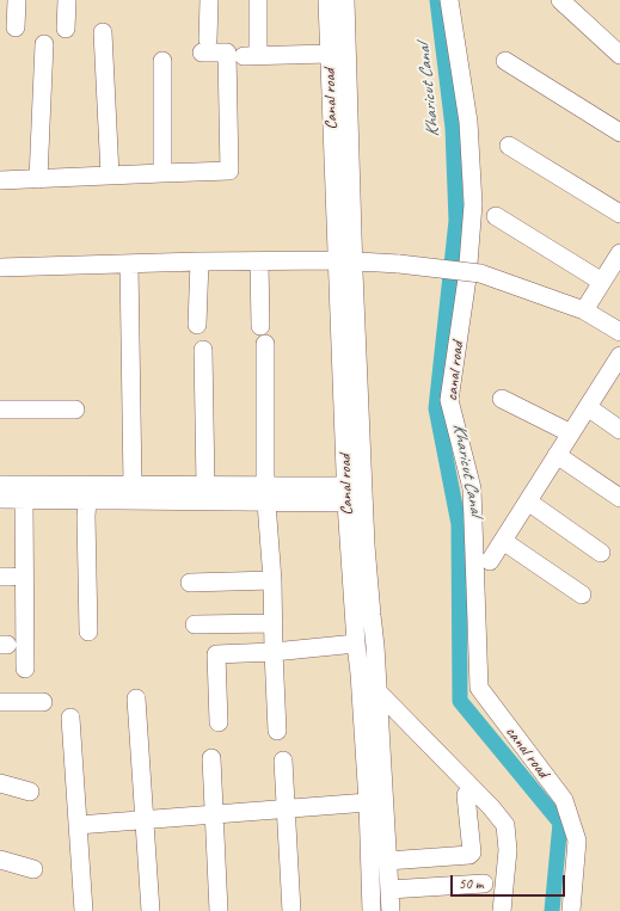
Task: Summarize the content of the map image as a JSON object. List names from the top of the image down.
{
  "streets": {
    "street": ["Canal road", "canal road"]
  },
  "water": ["Kharicut Canal"],
  "scale_bar": "50 m"
}
